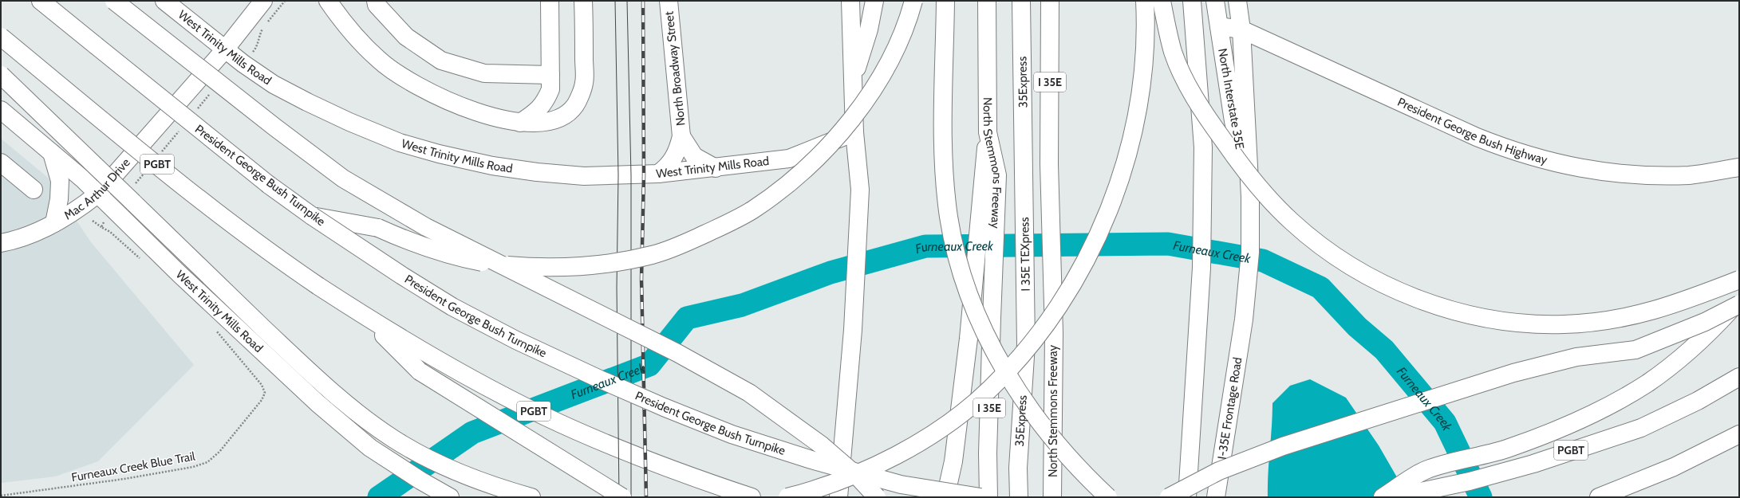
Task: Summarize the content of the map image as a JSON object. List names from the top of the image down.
{
  "streets": {
    "main road": [
      "West Trinity Mills Road",
      "North Broadway Street",
      "35Express",
      "I 35E",
      "North Interstate 35E",
      "President George Bush Highway",
      "North Stemmons Freeway",
      "PGBT",
      "President George Bush Turnpike",
      "Mac Arthur Drive",
      "I 35E TEXpress",
      "I-35E Frontage Road"
    ],
    "path": ["Furneaux Creek Blue Trail"]
  },
  "crossings": [
    ["West Trinity Mills Road", "North Broadway Street"],
    ["West Trinity Mills Road", "Mac Arthur Drive"],
    ["35Express", "I 35E TEXpress"],
    ["North Interstate 35E", "President George Bush Highway"],
    ["North Interstate 35E", "I-35E Frontage Road"]
  ],
  "water": ["Furneaux Creek"]
}
